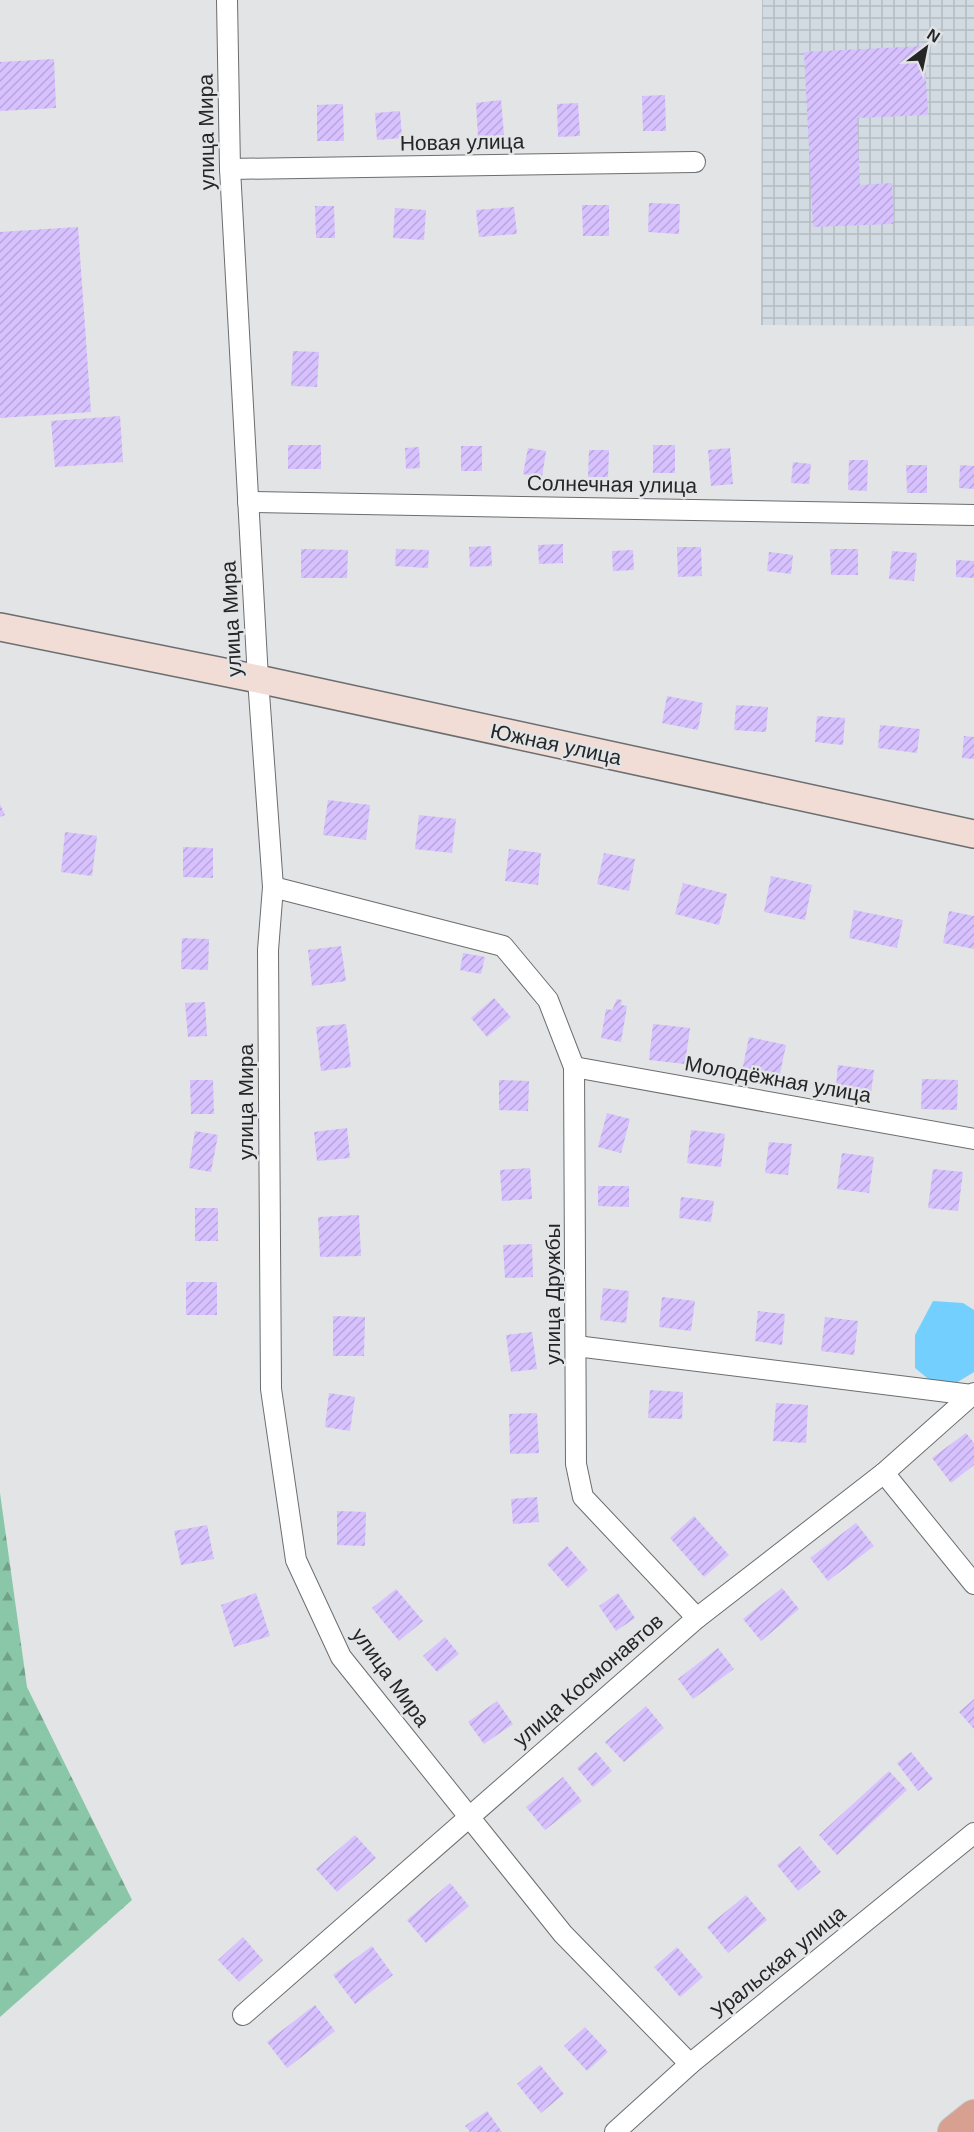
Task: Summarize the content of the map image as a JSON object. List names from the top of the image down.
{
  "streets": {
    "main road": ["Южная улица"],
    "street": [
      "улица Мира",
      "Новая улица",
      "Солнечная улица",
      "Молодёжная улица",
      "улица Дружбы",
      "улица Космонавтов",
      "Уральская улица"
    ]
  },
  "crossings": [
    ["улица Мира", "Новая улица"],
    ["улица Мира", "Солнечная улица"],
    ["улица Мира", "Южная улица"],
    ["улица Мира", "улица Дружбы"],
    ["улица Мира", "улица Космонавтов"],
    ["улица Мира", "Уральская улица"],
    ["Молодёжная улица", "улица Дружбы"],
    ["улица Дружбы", "улица Космонавтов"]
  ],
  "north": "top right"
}
